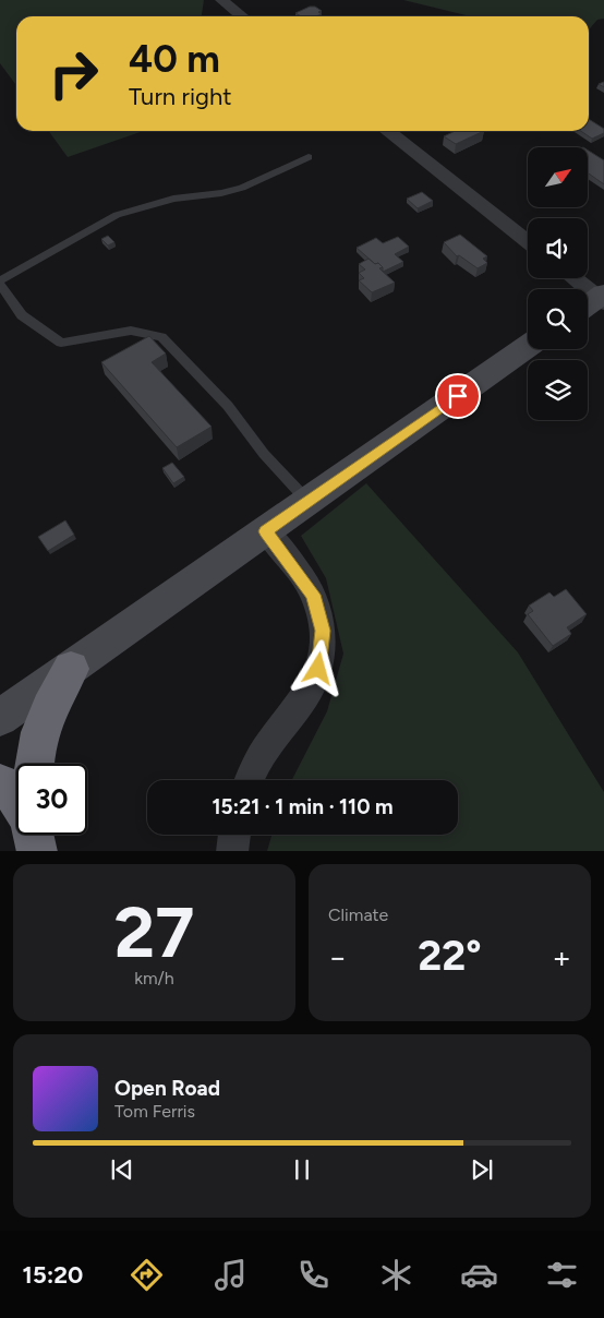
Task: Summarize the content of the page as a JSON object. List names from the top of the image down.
{
  "north": "top right",
  "page": {
    "turn": ["40 m", "Turn right"],
    "limit": "30",
    "trip": "15:21 · 1 min · 110 m",
    "tile": [
      ["27", "km/h"],
      "Climate"
    ],
    "heat": ["−", "22°", "+"],
    "song": ["Open Road", "Tom Ferris"],
    "tabs": "15:20"
  }
}
